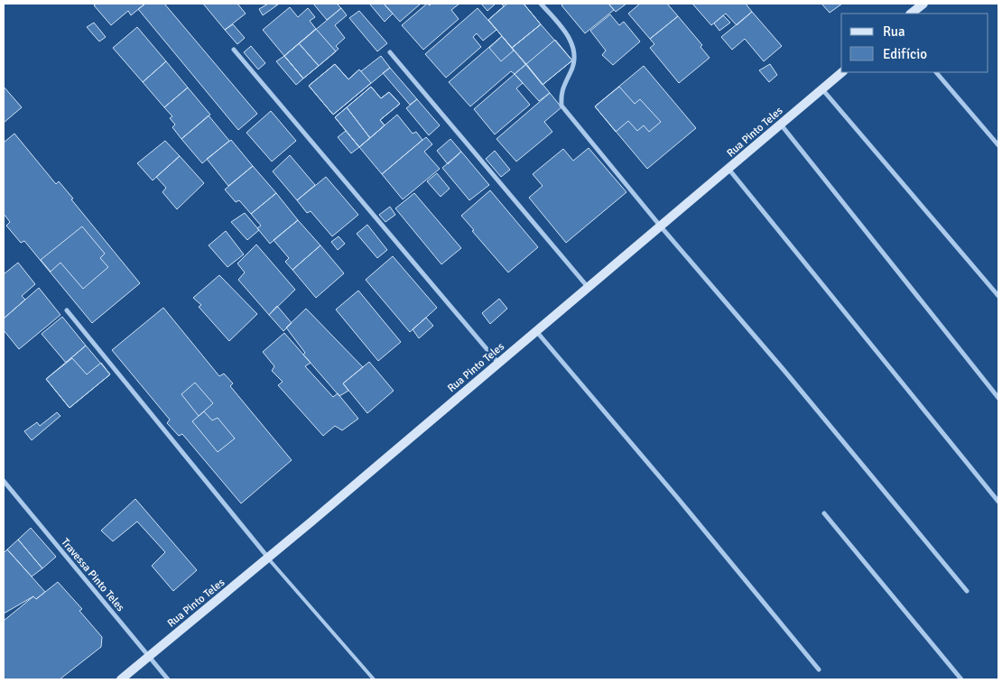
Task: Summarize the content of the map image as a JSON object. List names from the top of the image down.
{
  "streets": {
    "street": ["Rua Pinto Teles", "Travessa Pinto Teles"]
  },
  "crossings": [
    ["Rua Pinto Teles", "Travessa Pinto Teles"]
  ],
  "legend": ["Rua", "Edifício"]
}
